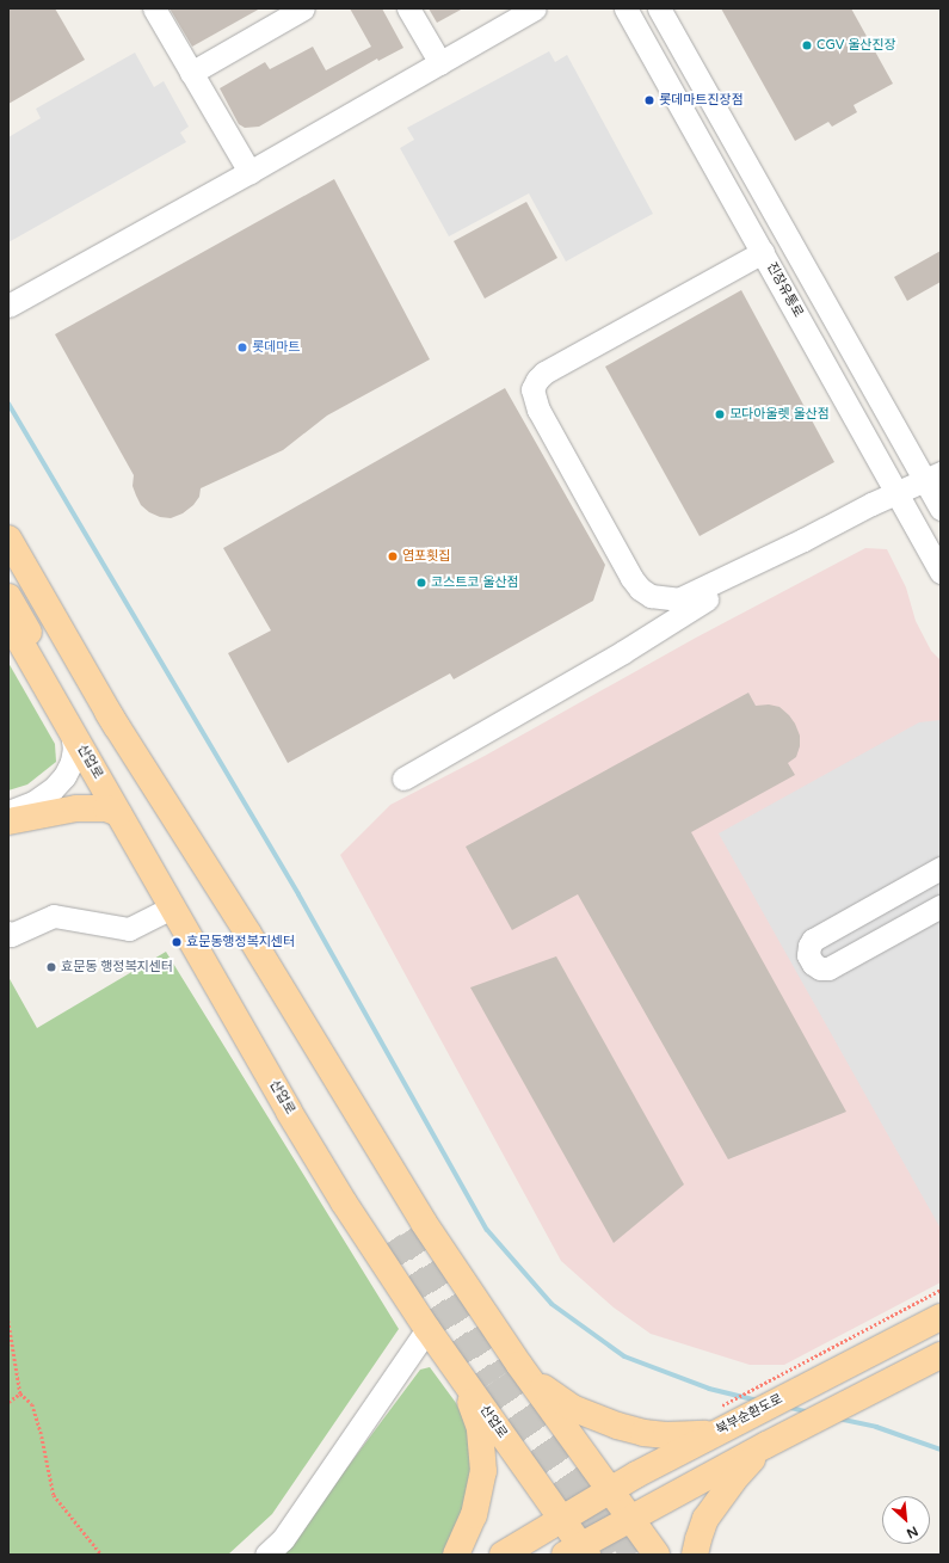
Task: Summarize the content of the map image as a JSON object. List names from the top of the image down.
{
  "streets": {
    "main road": ["산업로", "북부순환도로"],
    "street": ["진장유통로"]
  },
  "crossings": [
    ["산업로", "북부순환도로"]
  ],
  "places": [
    "CGV 울산진장",
    "롯데마트진장점",
    "롯데마트",
    "모다아울렛 울산점",
    "염포횟집",
    "코스트코 울산점",
    "효문동행정복지센터",
    "효문동 행정복지센터"
  ],
  "north": "bottom right"
}
